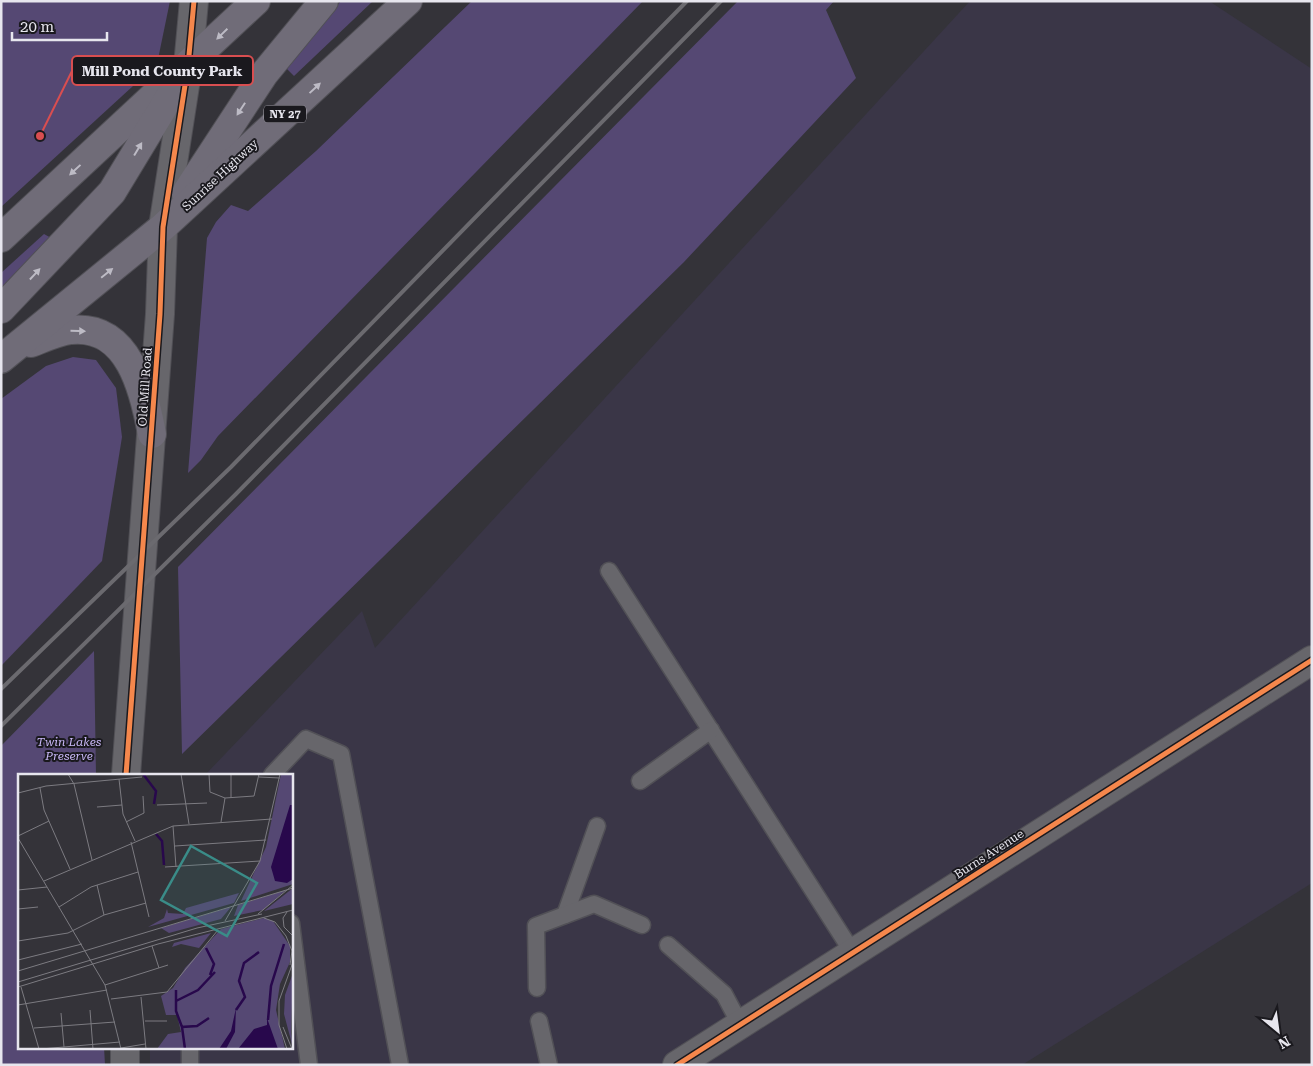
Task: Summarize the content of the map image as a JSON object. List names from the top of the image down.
{
  "streets": {
    "highway": ["NY 27", "Sunrise Highway"],
    "street": ["Old Mill Road", "Burns Avenue"]
  },
  "crossings": [
    ["Sunrise Highway", "Old Mill Road"]
  ],
  "parks": ["Twin Lakes Preserve"],
  "places": ["Mill Pond County Park"],
  "scale_bar": "20 m",
  "north": "bottom right"
}
